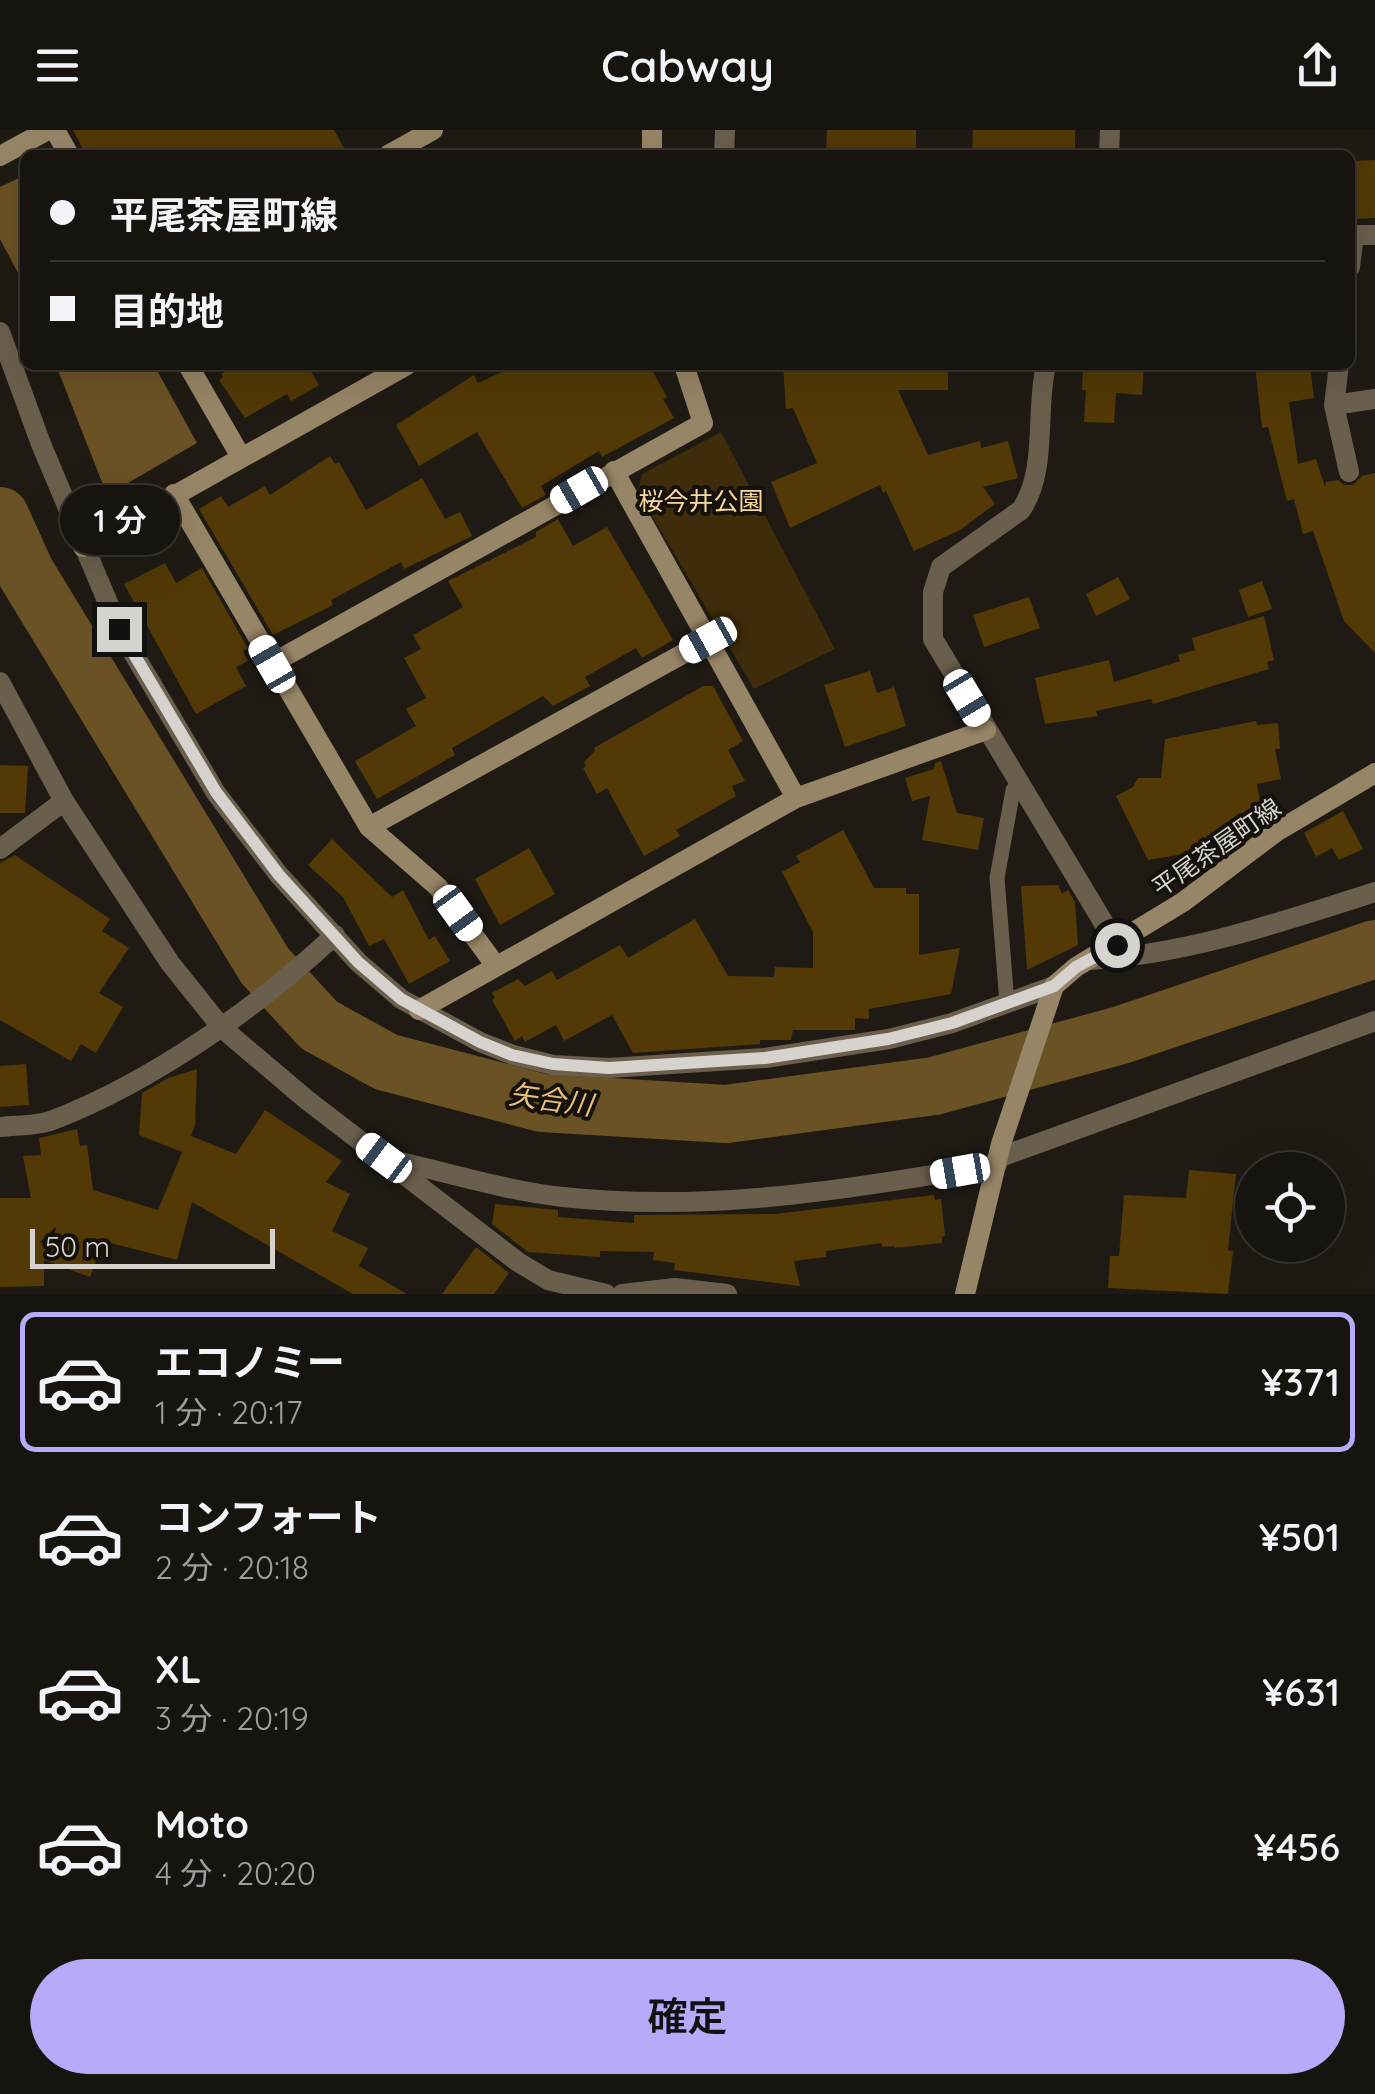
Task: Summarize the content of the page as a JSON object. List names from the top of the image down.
{
  "streets": {
    "street": ["平尾茶屋町線"]
  },
  "water": ["矢合川"],
  "parks": ["桜今井公園"],
  "scale_bar": "50 m",
  "page": {
    "header": "Cabway",
    "banner": ["平尾茶屋町線", "目的地"],
    "bubble": "1 分",
    "scale": "50 m",
    "list": [
      {
        "name": "エコノミー",
        "note": "1 分 · 20:17",
        "value": "¥371"
      },
      {
        "name": "コンフォート",
        "note": "2 分 · 20:18",
        "value": "¥501"
      },
      {
        "name": "XL",
        "note": "3 分 · 20:19",
        "value": "¥631"
      },
      {
        "name": "Moto",
        "note": "4 分 · 20:20",
        "value": "¥456"
      }
    ],
    "buttons": "確定"
  }
}
